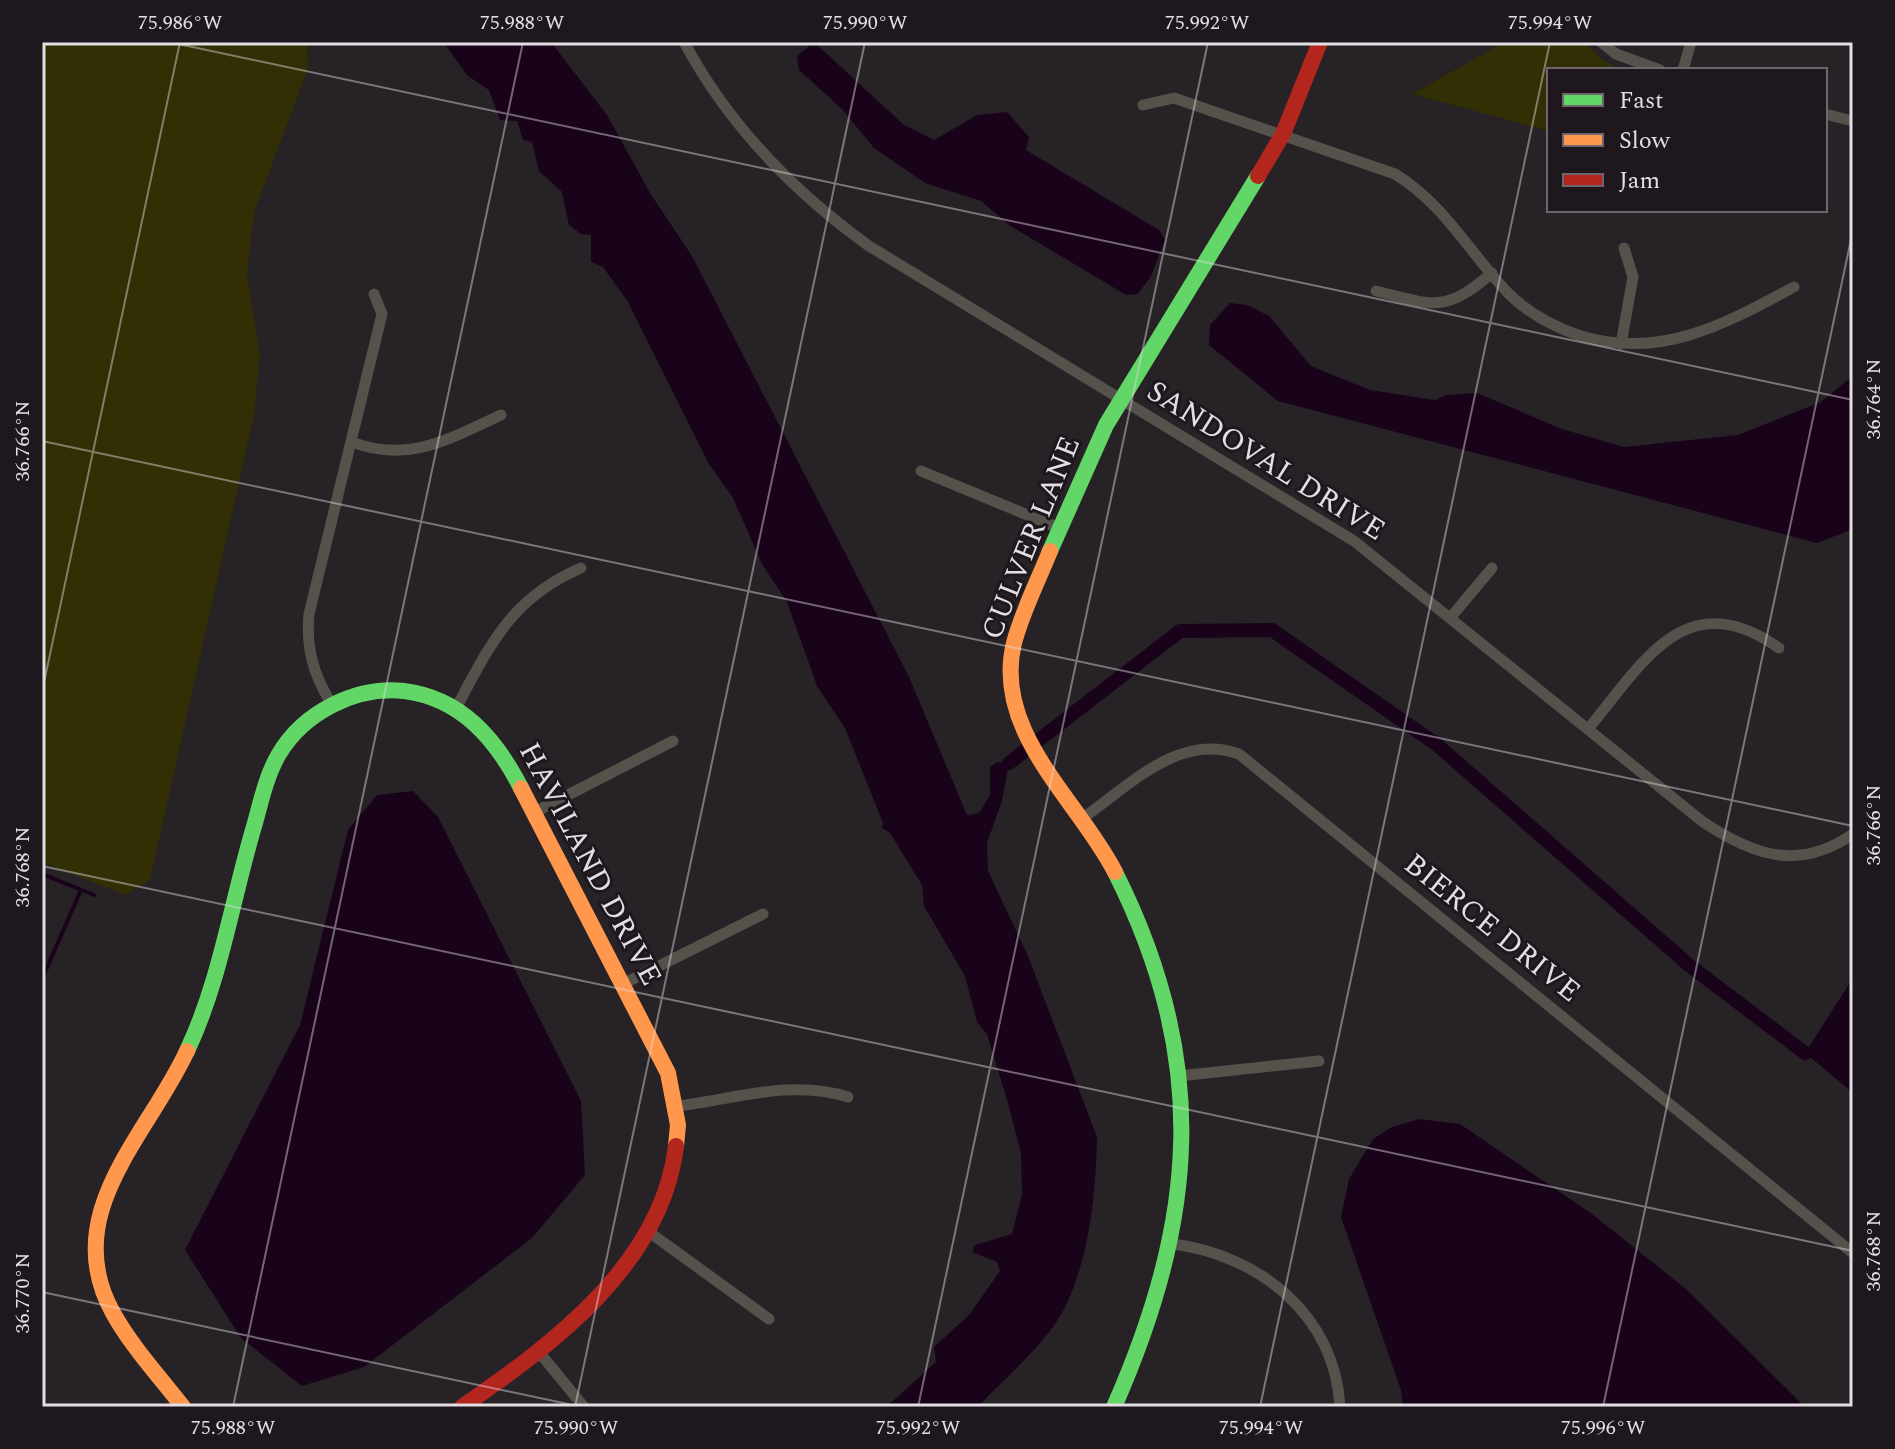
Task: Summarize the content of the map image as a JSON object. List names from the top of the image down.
{
  "streets": {
    "street": [
      "SANDOVAL DRIVE",
      "CULVER LANE",
      "HAVILAND DRIVE",
      "BIERCE DRIVE"
    ]
  },
  "crossings": [
    ["SANDOVAL DRIVE", "CULVER LANE"],
    ["CULVER LANE", "BIERCE DRIVE"]
  ],
  "legend": ["Fast", "Slow", "Jam"],
  "coordinates": [
    "75.986°W",
    "75.988°W",
    "75.990°W",
    "75.992°W",
    "75.994°W",
    "36.764°N",
    "36.766°N",
    "36.768°N",
    "36.770°N",
    "75.996°W"
  ]
}
